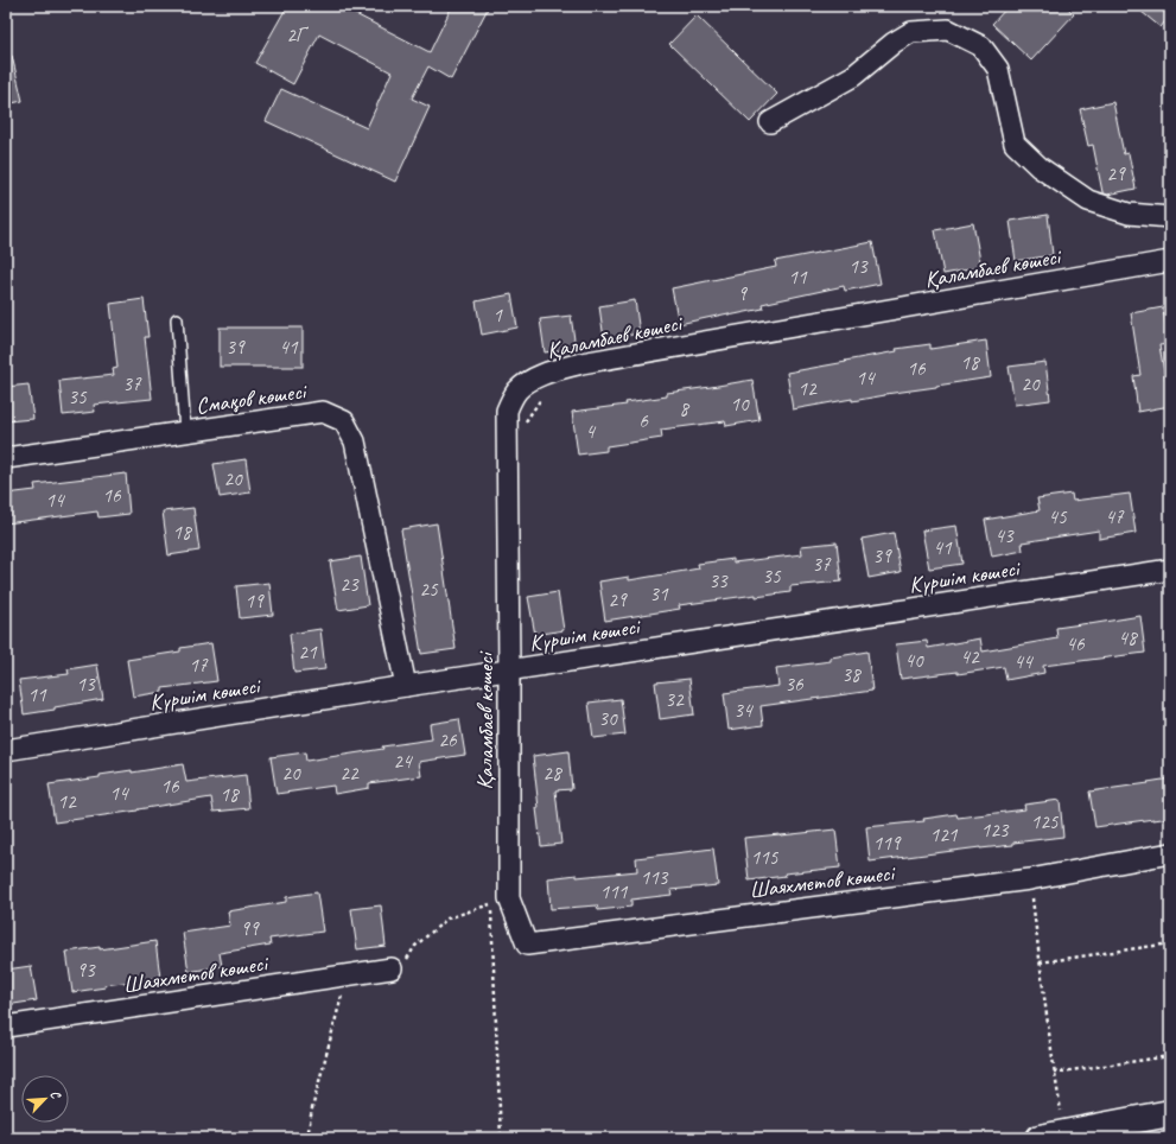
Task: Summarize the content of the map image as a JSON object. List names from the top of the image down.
{
  "streets": {
    "street": [
      "Қаламбаев көшесі",
      "Смақов көшесі",
      "Күршім көшесі",
      "Шаяхметов көшесі"
    ]
  },
  "crossings": [
    ["Қаламбаев көшесі", "Күршім көшесі"],
    ["Қаламбаев көшесі", "Шаяхметов көшесі"],
    ["Смақов көшесі", "Күршім көшесі"]
  ],
  "house_numbers": [
    "2Г",
    "29",
    "13",
    "11",
    "9",
    "1",
    "39",
    "41",
    "18",
    "16",
    "14",
    "37",
    "20",
    "12",
    "35",
    "10",
    "8",
    "6",
    "4",
    "20",
    "16",
    "14",
    "45",
    "47",
    "18",
    "43",
    "41",
    "39",
    "37",
    "35",
    "33",
    "23",
    "25",
    "31",
    "29",
    "19",
    "48",
    "46",
    "21",
    "42",
    "40",
    "44",
    "17",
    "38",
    "13",
    "36",
    "11",
    "32",
    "34",
    "30",
    "26",
    "24",
    "20",
    "22",
    "28",
    "16",
    "14",
    "18",
    "12",
    "125",
    "123",
    "121",
    "119",
    "115",
    "113",
    "111",
    "99",
    "93"
  ],
  "north": "top right"
}
